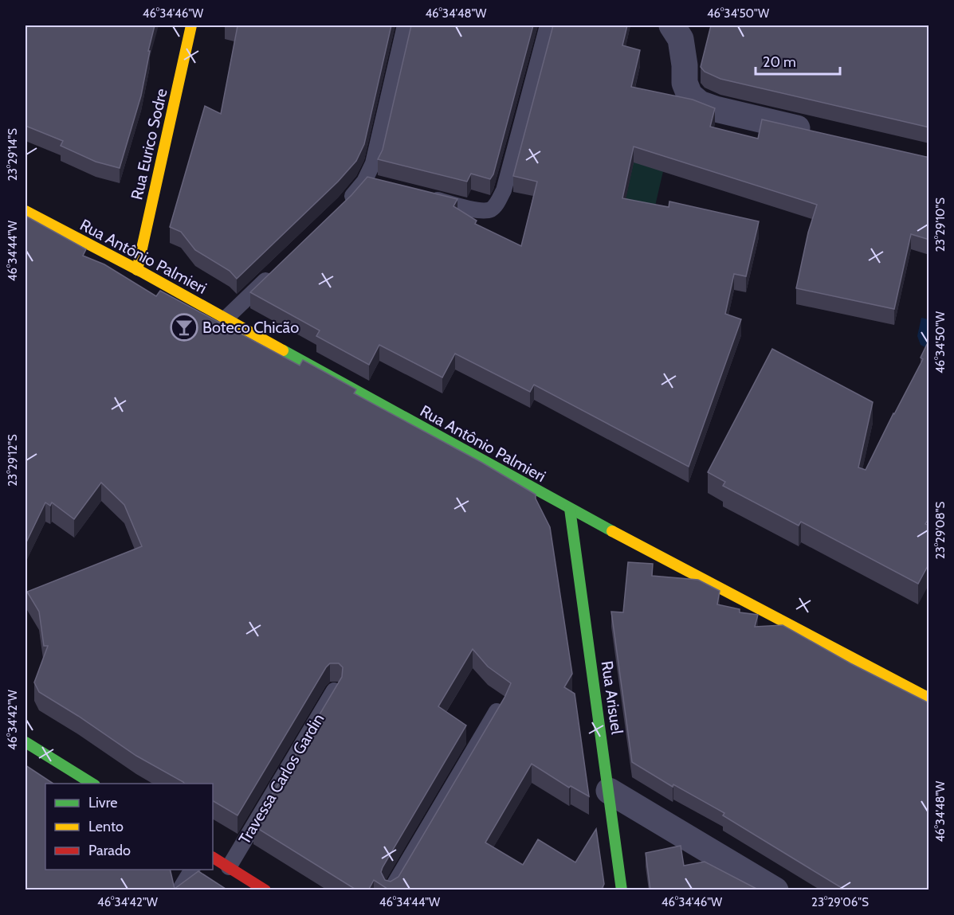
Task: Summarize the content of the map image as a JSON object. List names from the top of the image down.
{
  "streets": {
    "street": ["Rua Eurico Sodre", "Rua Antônio Palmieri", "Rua Arisuel"],
    "lane": ["Travessa Carlos Gardin"]
  },
  "crossings": [
    ["Rua Eurico Sodre", "Rua Antônio Palmieri"],
    ["Rua Antônio Palmieri", "Rua Arisuel"]
  ],
  "places": {
    "bar": ["Boteco Chicão"]
  },
  "legend": ["Livre", "Lento", "Parado"],
  "scale_bar": "20 m",
  "coordinates": [
    "46°34'46\"W",
    "46°34'48\"W",
    "46°34'50\"W",
    "23°29'14\"S",
    "23°29'10\"S",
    "46°34'44\"W",
    "23°29'12\"S",
    "23°29'08\"S",
    "46°34'42\"W",
    "23°29'06\"S"
  ]
}
